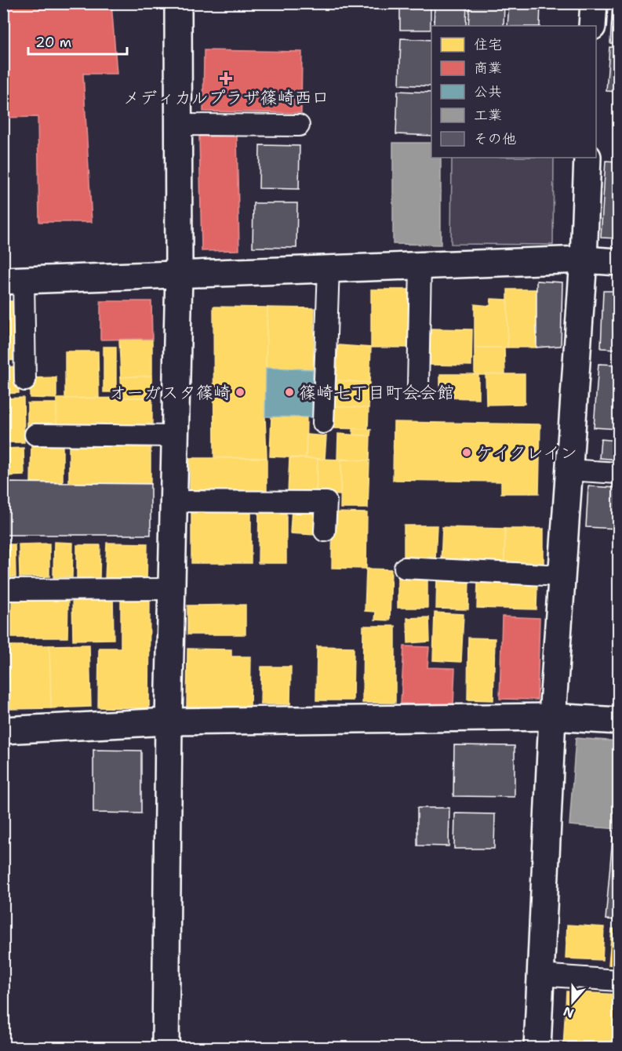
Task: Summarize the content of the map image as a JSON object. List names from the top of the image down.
{
  "places": {
    "health": ["メディカルプラザ篠崎西口"],
    "other": ["オーガスタ篠崎", "篠崎七丁目町会会館", "ケイクレイン"]
  },
  "legend": [
    "住宅",
    "商業",
    "公共",
    "工業",
    "その他"
  ],
  "scale_bar": "20 m",
  "north": "bottom"
}
